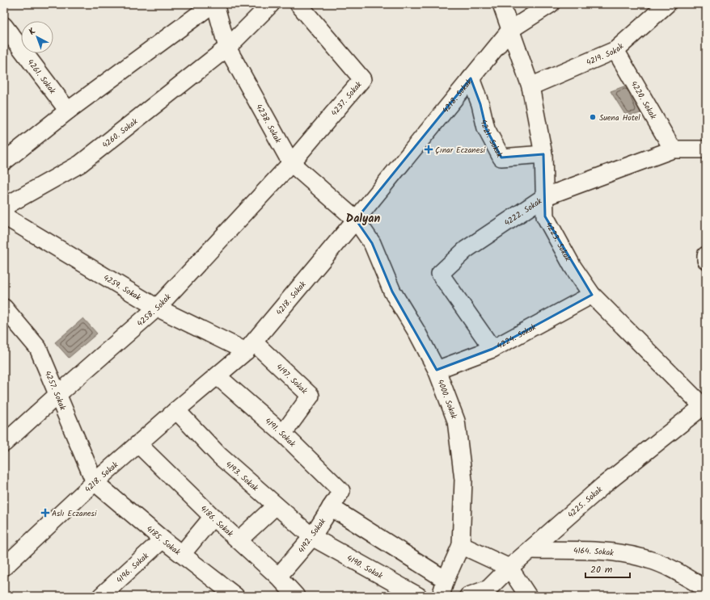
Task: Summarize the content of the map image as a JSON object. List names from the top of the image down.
{
  "streets": {
    "street": [
      "4219. Sokak",
      "4261. Sokak",
      "4218. Sokak",
      "4237. Sokak",
      "4220. Sokak",
      "4238. Sokak",
      "4260. Sokak",
      "4221. Sokak",
      "4222. Sokak",
      "4223. Sokak",
      "4259. Sokak",
      "4258. Sokak",
      "4224. Sokak",
      "4197. Sokak",
      "4257. Sokak",
      "4000. Sokak",
      "4191. Sokak",
      "4193. Sokak",
      "4225. Sokak",
      "4186. Sokak",
      "4192. Sokak",
      "4185. Sokak",
      "4164. Sokak",
      "4190. Sokak",
      "4196. Sokak"
    ]
  },
  "crossings": [
    ["4219. Sokak", "4220. Sokak"],
    ["4219. Sokak", "4223. Sokak"],
    ["4218. Sokak", "4238. Sokak"],
    ["4218. Sokak", "4221. Sokak"],
    ["4218. Sokak", "4223. Sokak"],
    ["4218. Sokak", "4259. Sokak"],
    ["4218. Sokak", "4197. Sokak"],
    ["4218. Sokak", "4257. Sokak"],
    ["4218. Sokak", "4000. Sokak"],
    ["4218. Sokak", "4191. Sokak"],
    ["4218. Sokak", "4193. Sokak"],
    ["4218. Sokak", "4186. Sokak"],
    ["4218. Sokak", "4185. Sokak"],
    ["4237. Sokak", "4238. Sokak"],
    ["4237. Sokak", "4258. Sokak"],
    ["4220. Sokak", "4222. Sokak"],
    ["4238. Sokak", "4260. Sokak"],
    ["4238. Sokak", "4258. Sokak"],
    ["4238. Sokak", "4000. Sokak"],
    ["4221. Sokak", "4223. Sokak"],
    ["4222. Sokak", "4223. Sokak"],
    ["4222. Sokak", "4224. Sokak"],
    ["4223. Sokak", "4224. Sokak"],
    ["4223. Sokak", "4225. Sokak"],
    ["4259. Sokak", "4258. Sokak"],
    ["4259. Sokak", "4197. Sokak"],
    ["4258. Sokak", "4257. Sokak"],
    ["4224. Sokak", "4000. Sokak"],
    ["4197. Sokak", "4191. Sokak"],
    ["4257. Sokak", "4185. Sokak"],
    ["4191. Sokak", "4192. Sokak"],
    ["4193. Sokak", "4192. Sokak"],
    ["4193. Sokak", "4190. Sokak"],
    ["4225. Sokak", "4164. Sokak"],
    ["4186. Sokak", "4192. Sokak"],
    ["4192. Sokak", "4190. Sokak"],
    ["4185. Sokak", "4196. Sokak"]
  ],
  "districts": ["Dalyan"],
  "places": {
    "other": ["Suena Hotel"],
    "health": ["Çınar Eczanesi", "Aslı Eczanesi"]
  },
  "scale_bar": "20 m",
  "north": "top left"
}
